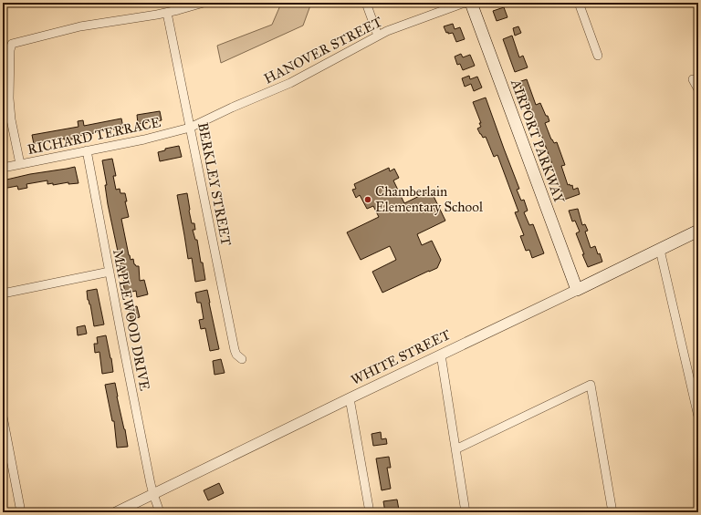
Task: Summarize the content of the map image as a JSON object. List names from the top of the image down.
{
  "streets": {
    "main road": ["AIRPORT PARKWAY", "WHITE STREET"],
    "street": [
      "HANOVER STREET",
      "RICHARD TERRACE",
      "BERKLEY STREET",
      "MAPLEWOOD DRIVE"
    ]
  },
  "crossings": [
    ["HANOVER STREET", "RICHARD TERRACE"],
    ["HANOVER STREET", "AIRPORT PARKWAY"],
    ["HANOVER STREET", "BERKLEY STREET"],
    ["RICHARD TERRACE", "BERKLEY STREET"],
    ["RICHARD TERRACE", "MAPLEWOOD DRIVE"],
    ["AIRPORT PARKWAY", "WHITE STREET"],
    ["MAPLEWOOD DRIVE", "WHITE STREET"]
  ],
  "places": ["Chamberlain Elementary School"]
}
